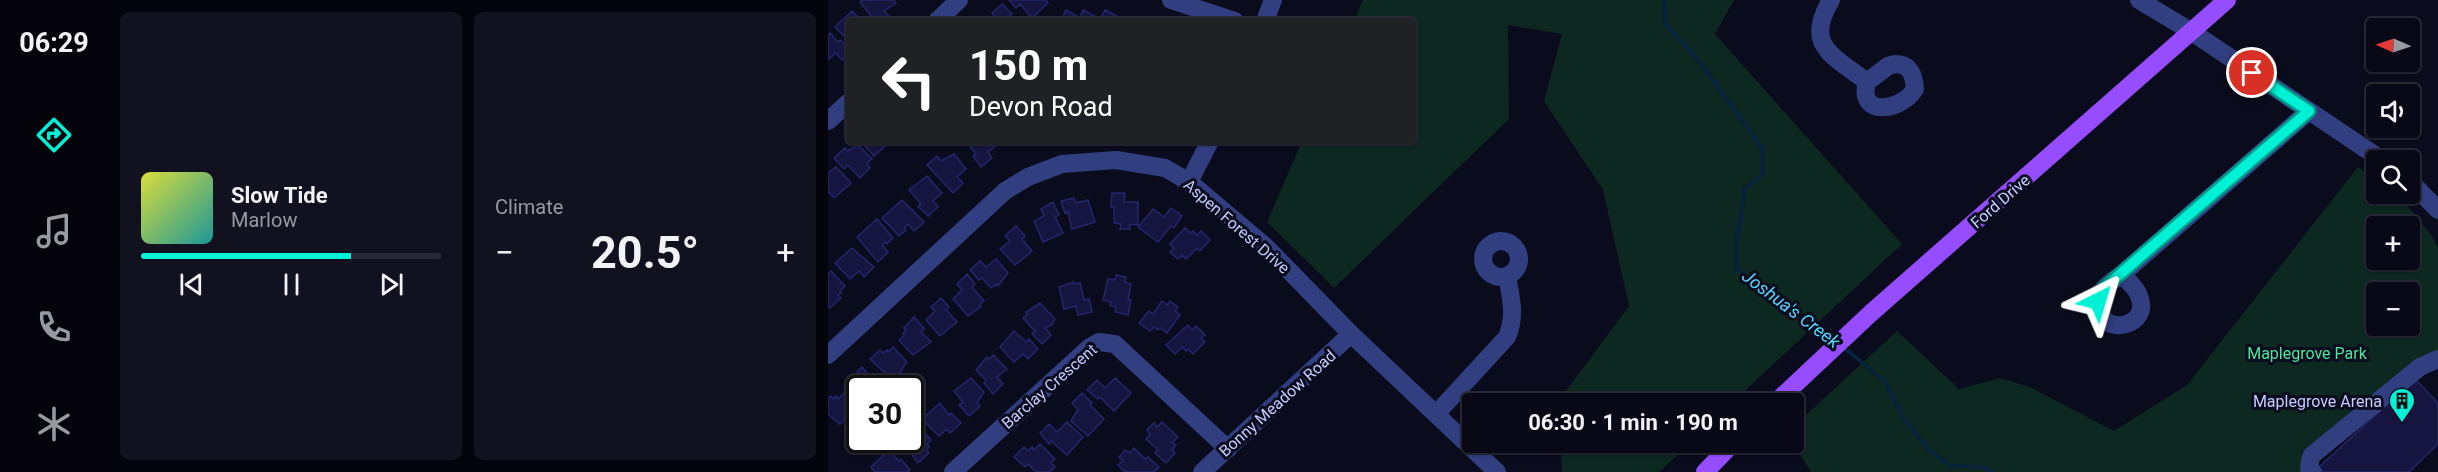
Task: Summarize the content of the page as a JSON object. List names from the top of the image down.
{
  "streets": {
    "main road": ["Ford Drive"],
    "street": ["Aspen Forest Drive", "Barclay Crescent", "Bonny Meadow Road"]
  },
  "crossings": [
    ["Aspen Forest Drive", "Bonny Meadow Road"],
    ["Barclay Crescent", "Bonny Meadow Road"]
  ],
  "water": ["Joshua's Creek"],
  "parks": ["Maplegrove Park"],
  "places": {
    "building": ["Maplegrove Arena"]
  },
  "north": "left",
  "page": {
    "tabs": "06:29",
    "tile": "Climate",
    "map_buttons": ["+", "−"],
    "turn": ["150 m", "Devon Road"],
    "song": ["Slow Tide", "Marlow"],
    "heat": ["−", "20.5°", "+"],
    "limit": "30",
    "trip": "06:30 · 1 min · 190 m"
  }
}
